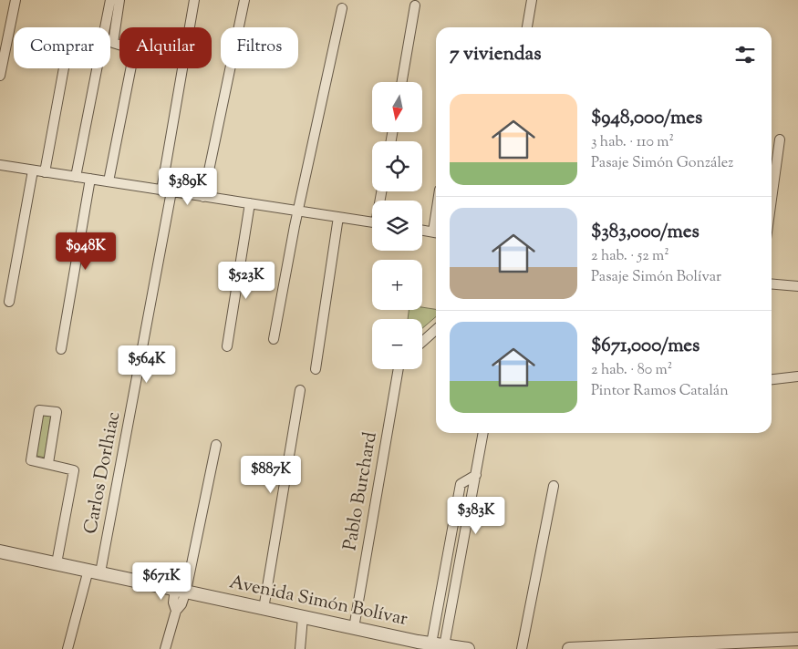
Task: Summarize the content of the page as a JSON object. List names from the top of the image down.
{
  "streets": {
    "street": ["Carlos Dorlhiac", "Pablo Burchard", "Avenida Simón Bolívar"]
  },
  "crossings": [
    ["Carlos Dorlhiac", "Avenida Simón Bolívar"],
    ["Pablo Burchard", "Avenida Simón Bolívar"]
  ],
  "north": "bottom",
  "page": {
    "chip": ["Comprar", "Alquilar", "Filtros"],
    "heading": "7 viviendas",
    "map_buttons": ["+", "−"],
    "list": [
      {
        "name": "$948,000/mes",
        "note": "3 hab. · 110 m² · Pasaje Simón González"
      },
      {
        "name": "$383,000/mes",
        "note": "2 hab. · 52 m² · Pasaje Simón Bolívar"
      },
      {
        "name": "$671,000/mes",
        "note": "2 hab. · 80 m² · Pintor Ramos Catalán"
      }
    ],
    "price": [
      "$389K",
      "$948K",
      "$523K",
      "$564K",
      "$887K",
      "$383K",
      "$671K"
    ]
  }
}
